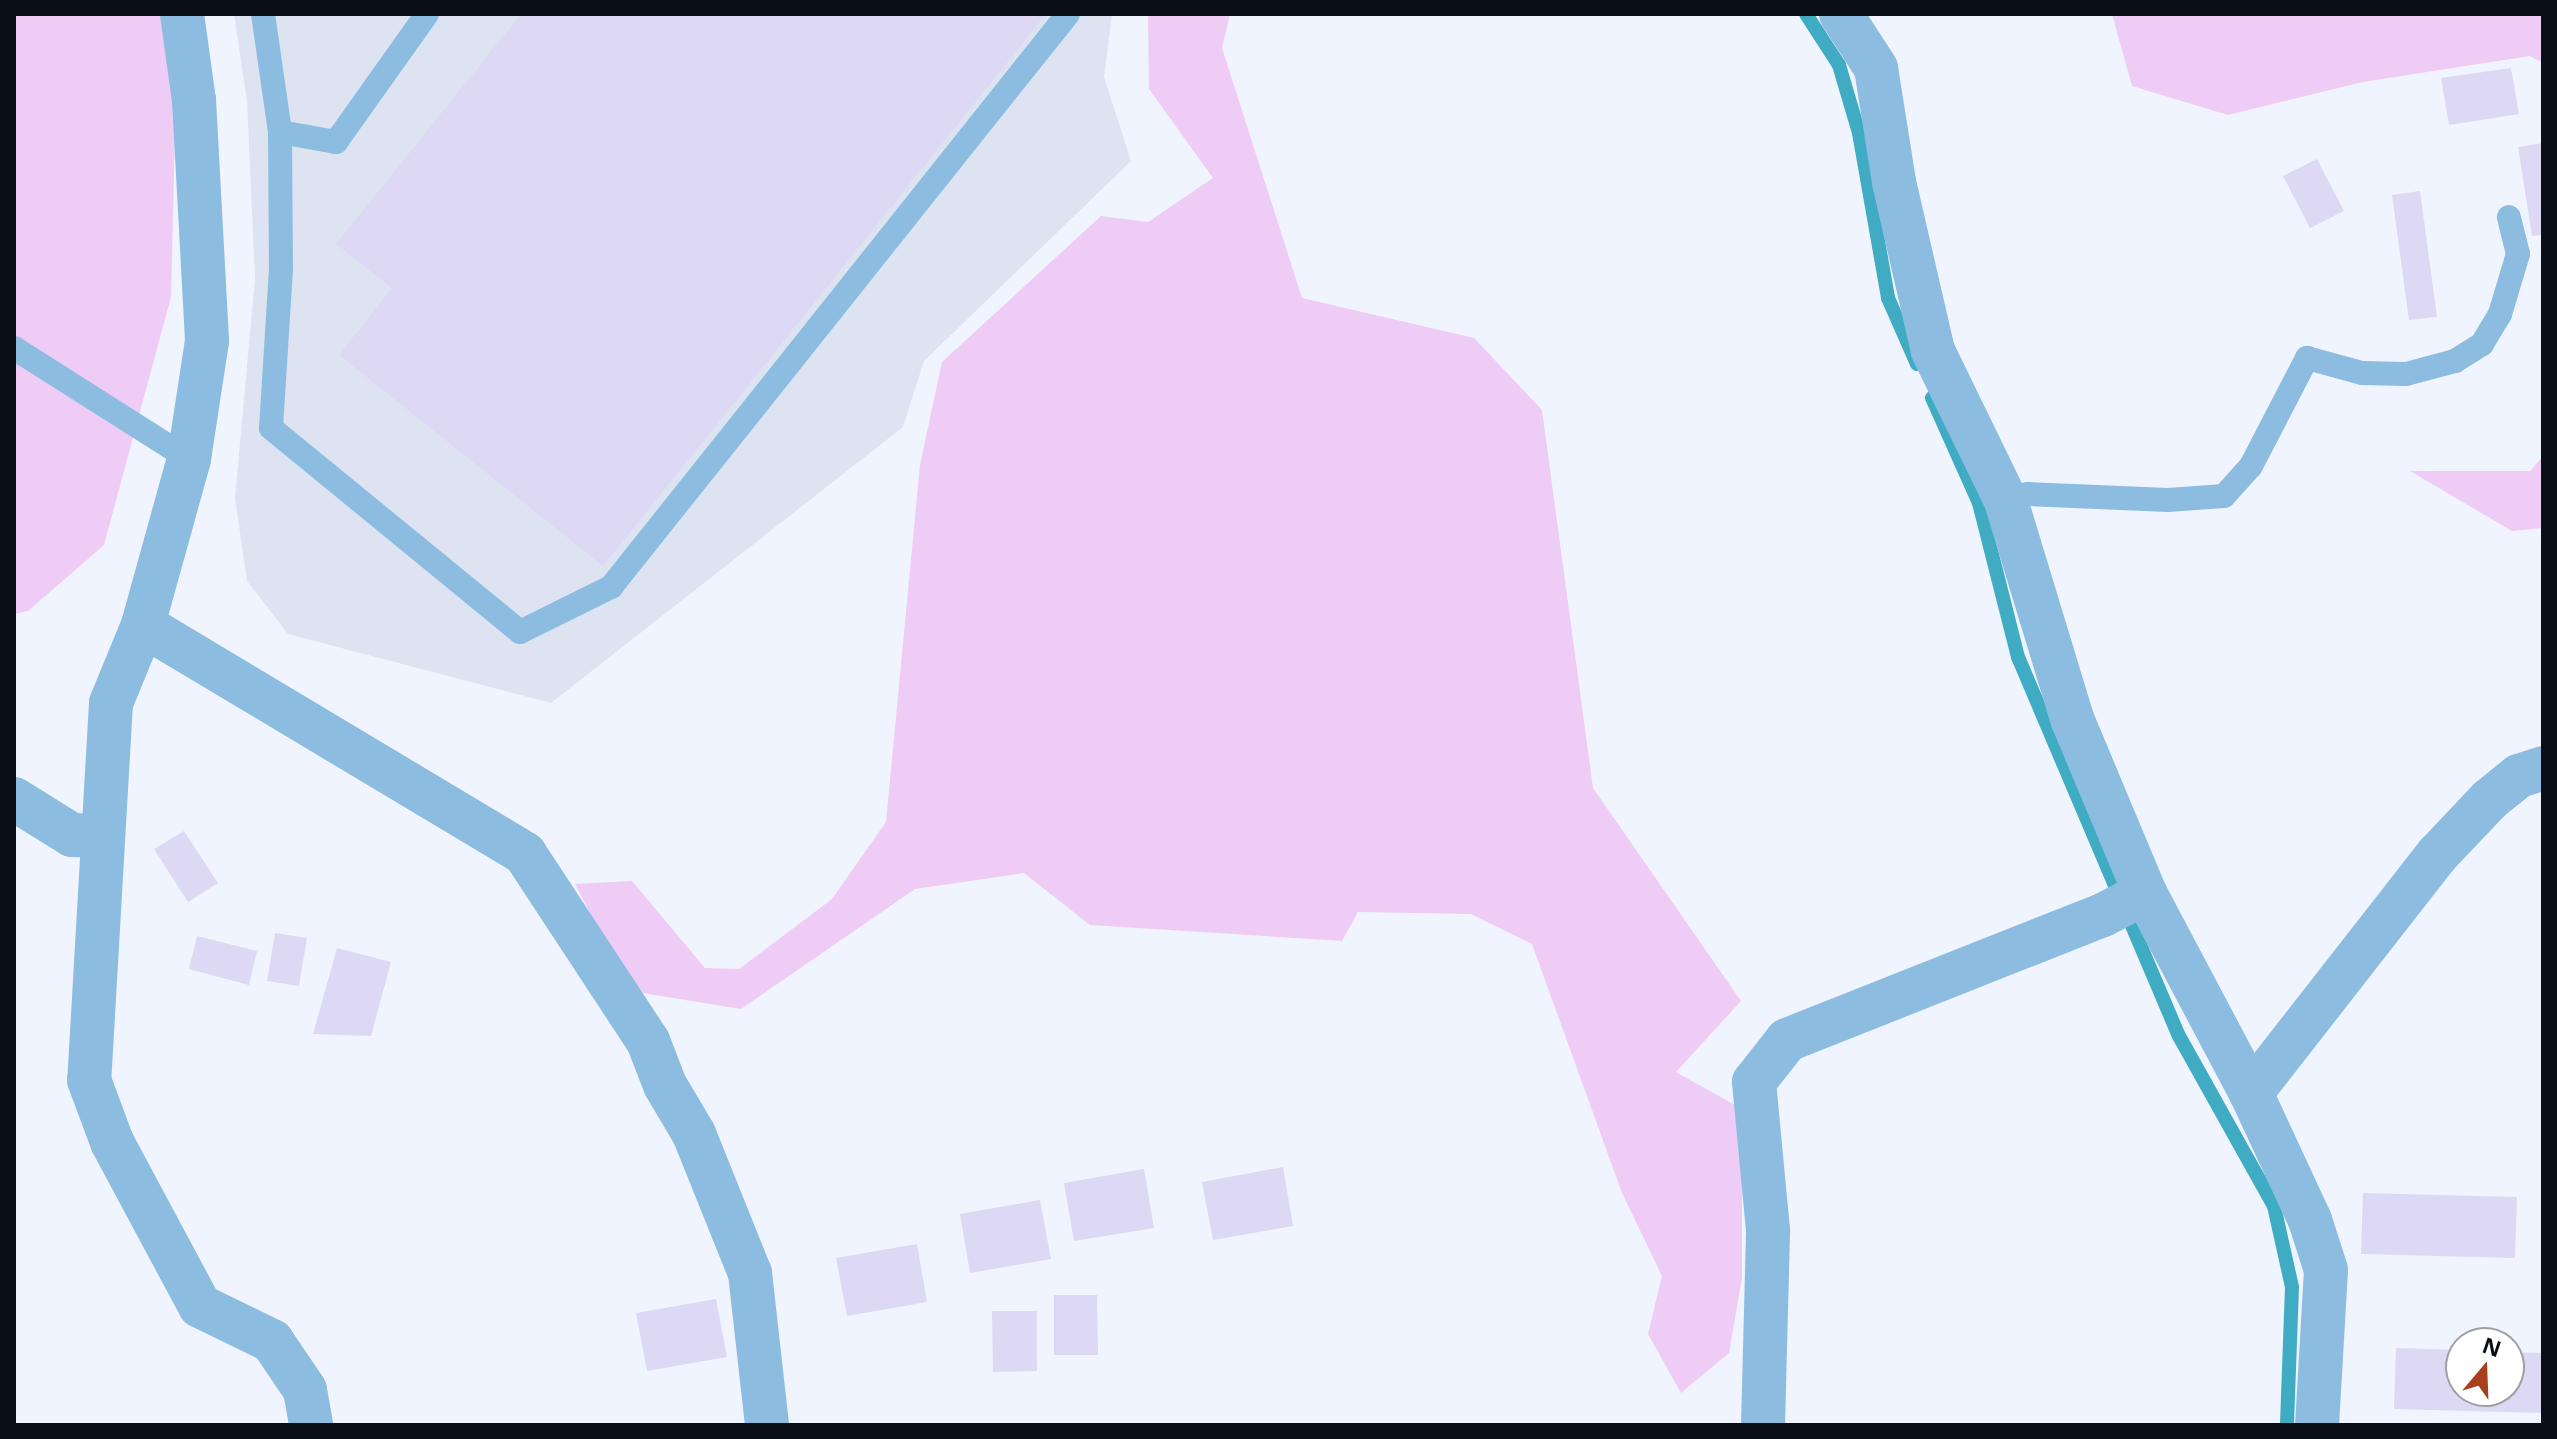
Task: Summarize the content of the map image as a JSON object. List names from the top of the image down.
{
  "north": "top"
}
